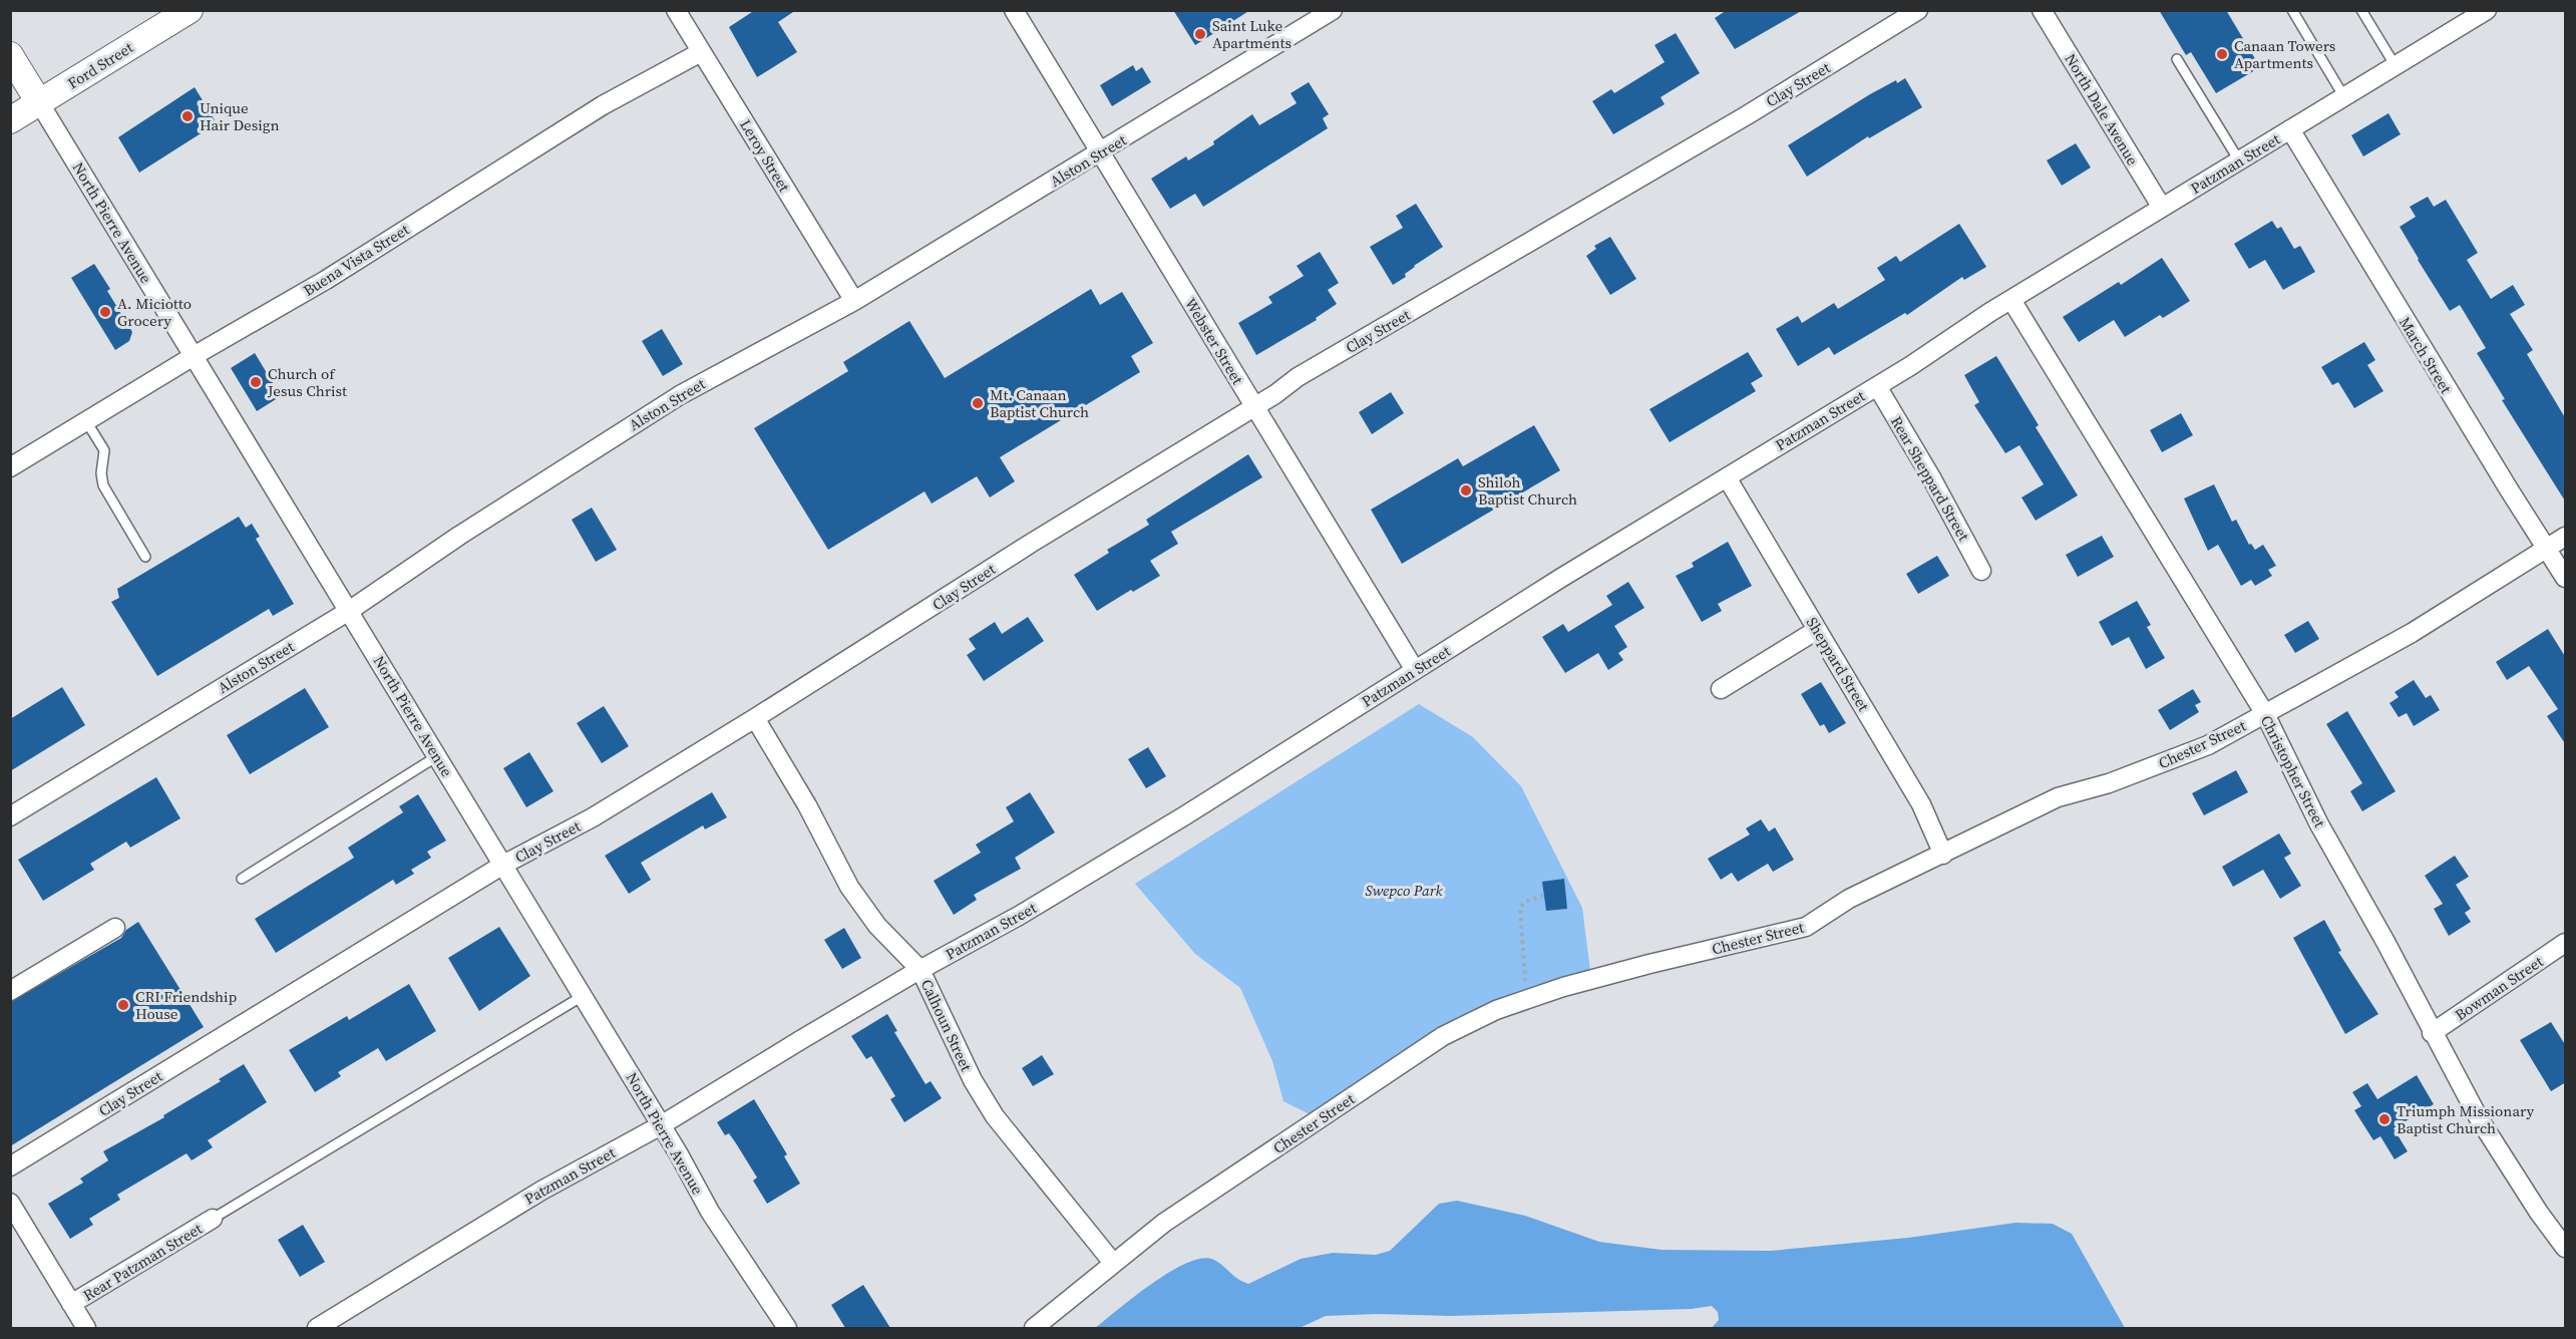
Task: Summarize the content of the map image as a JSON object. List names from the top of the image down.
{
  "streets": {
    "main road": ["Ford Street"],
    "street": [
      "Clay Street",
      "North Dale Avenue",
      "Leroy Street",
      "Alston Street",
      "Patzman Street",
      "North Pierre Avenue",
      "Buena Vista Street",
      "Webster Street",
      "March Street",
      "Rear Sheppard Street",
      "Sheppard Street",
      "Chester Street",
      "Christopher Street",
      "Bowman Street",
      "Calhoun Street",
      "Rear Patzman Street"
    ]
  },
  "crossings": [
    ["Ford Street", "North Pierre Avenue"],
    ["Clay Street", "North Pierre Avenue"],
    ["Clay Street", "Webster Street"],
    ["Clay Street", "Calhoun Street"],
    ["North Dale Avenue", "Patzman Street"],
    ["Leroy Street", "Alston Street"],
    ["Leroy Street", "Buena Vista Street"],
    ["Alston Street", "North Pierre Avenue"],
    ["Alston Street", "Webster Street"],
    ["Patzman Street", "North Pierre Avenue"],
    ["Patzman Street", "Webster Street"],
    ["Patzman Street", "March Street"],
    ["Patzman Street", "Rear Sheppard Street"],
    ["Patzman Street", "Sheppard Street"],
    ["Patzman Street", "Christopher Street"],
    ["Patzman Street", "Calhoun Street"],
    ["North Pierre Avenue", "Buena Vista Street"],
    ["March Street", "Chester Street"],
    ["Sheppard Street", "Chester Street"],
    ["Chester Street", "Christopher Street"],
    ["Chester Street", "Calhoun Street"],
    ["Christopher Street", "Bowman Street"]
  ],
  "parks": ["Swepco Park"],
  "places": [
    "Saint Luke Apartments",
    "Canaan Towers Apartments",
    "Unique Hair Design",
    "A. Miciotto Grocery",
    "Church of Jesus Christ",
    "Mt. Canaan Baptist Church",
    "Shiloh Baptist Church",
    "CRI Friendship House",
    "Triumph Missionary Baptist Church"
  ]
}
